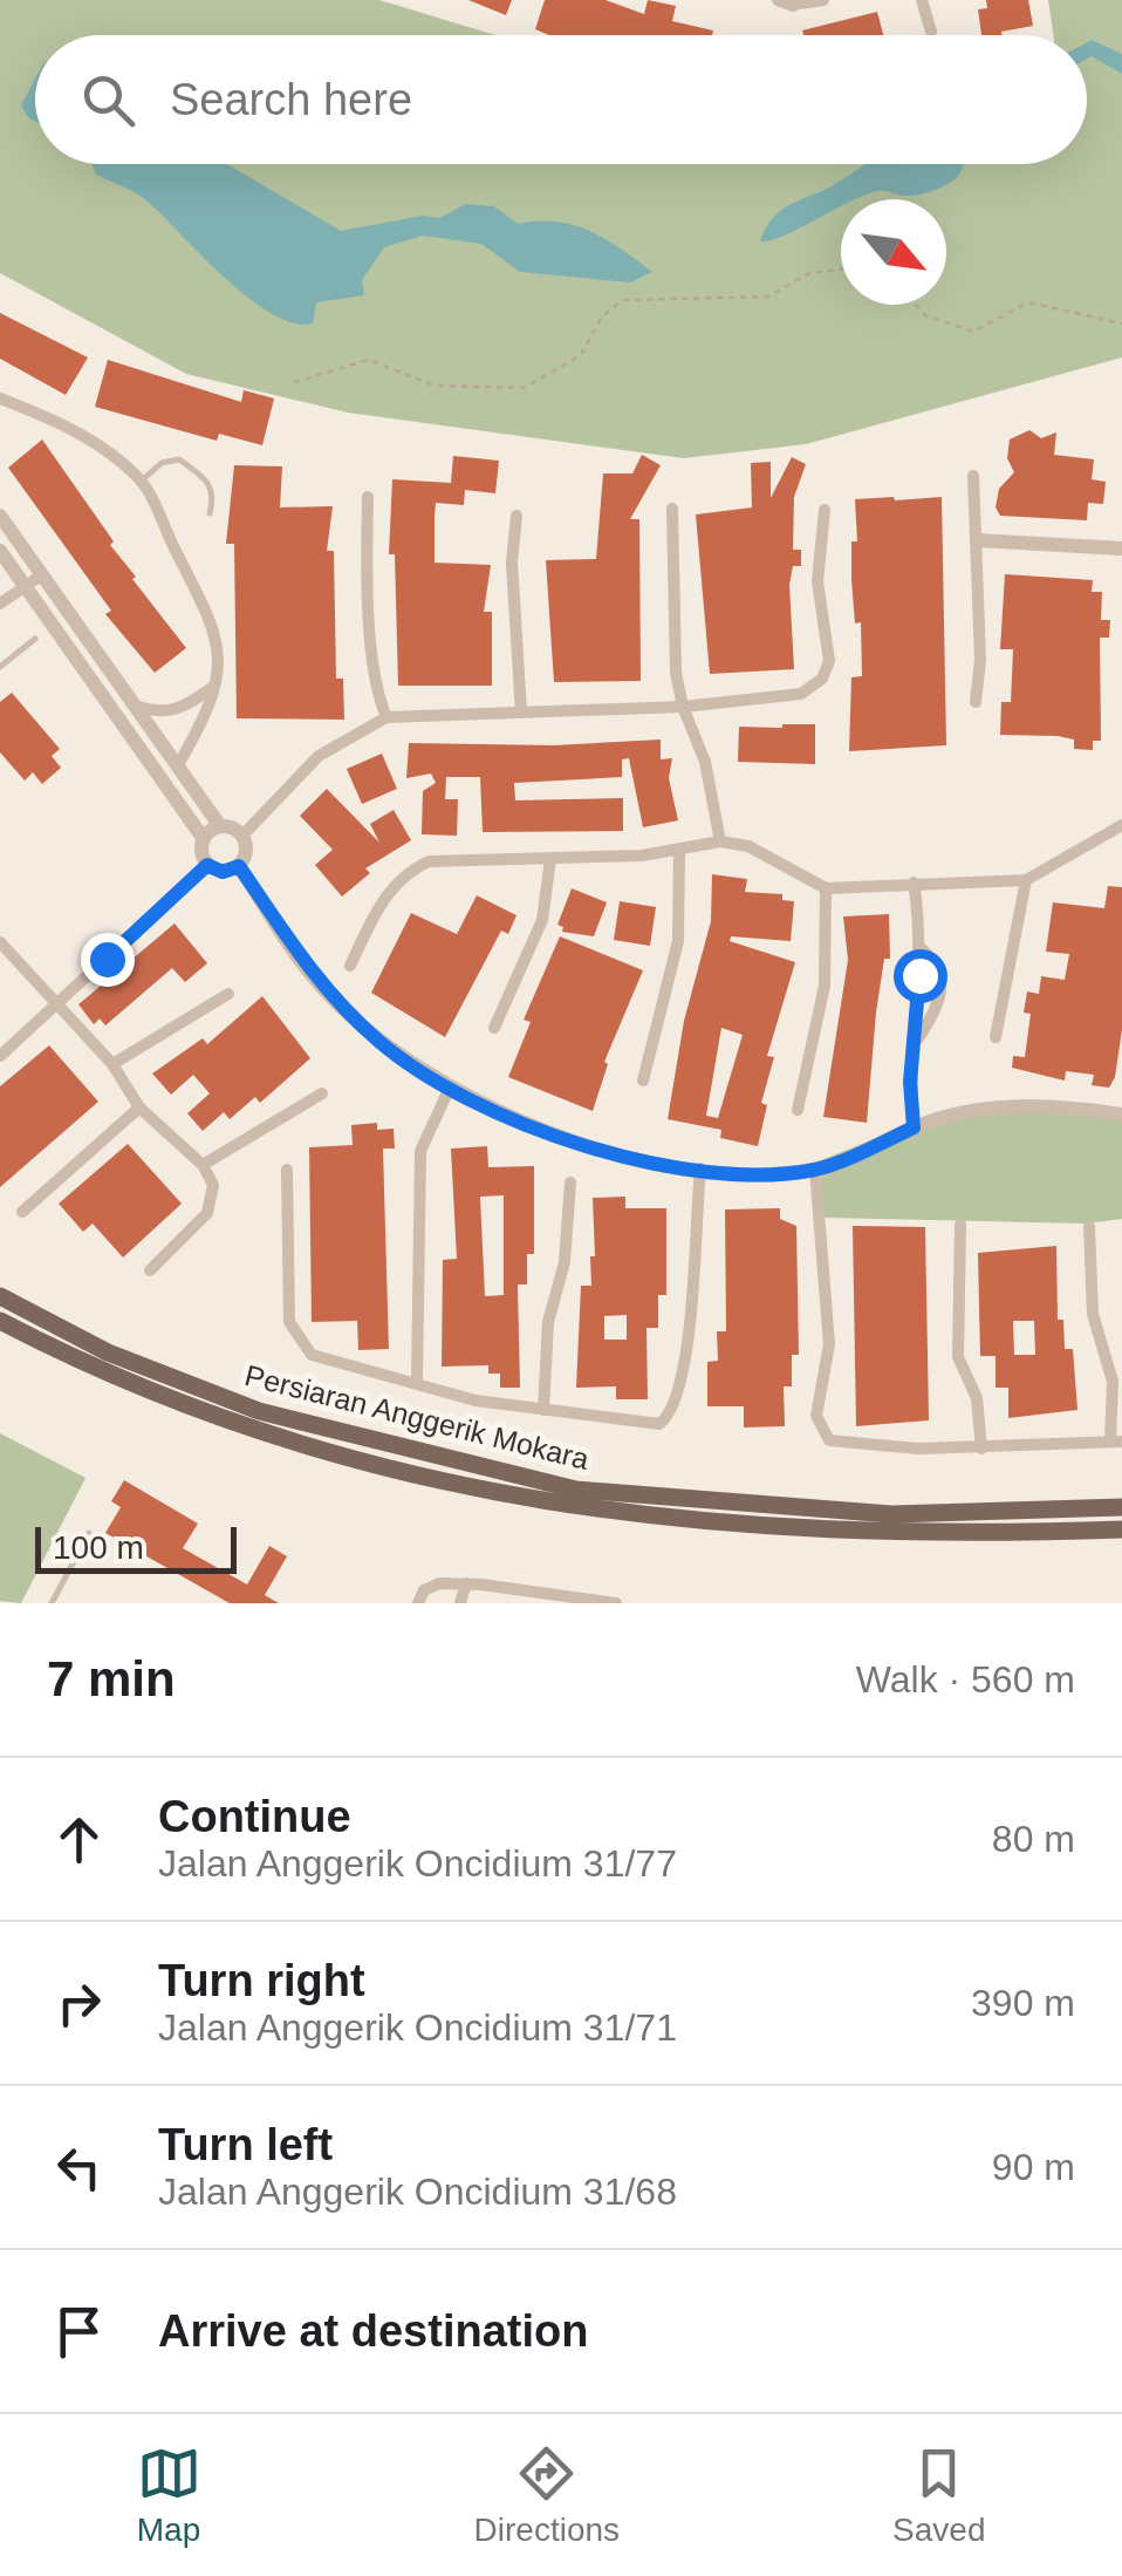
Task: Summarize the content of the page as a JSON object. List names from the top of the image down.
{
  "streets": {
    "main road": ["Persiaran Anggerik Mokara"]
  },
  "scale_bar": "100 m",
  "north": "bottom right",
  "page": {
    "search": "Search here",
    "scale": "100 m",
    "heading": ["7 min", "Walk · 560 m"],
    "list": [
      ["Continue", "Jalan Anggerik Oncidium 31/77", "80 m"],
      ["Turn right", "Jalan Anggerik Oncidium 31/71", "390 m"],
      ["Turn left", "Jalan Anggerik Oncidium 31/68", "90 m"],
      "Arrive at destination"
    ],
    "nav": ["Map", "Directions", "Saved"]
  }
}
